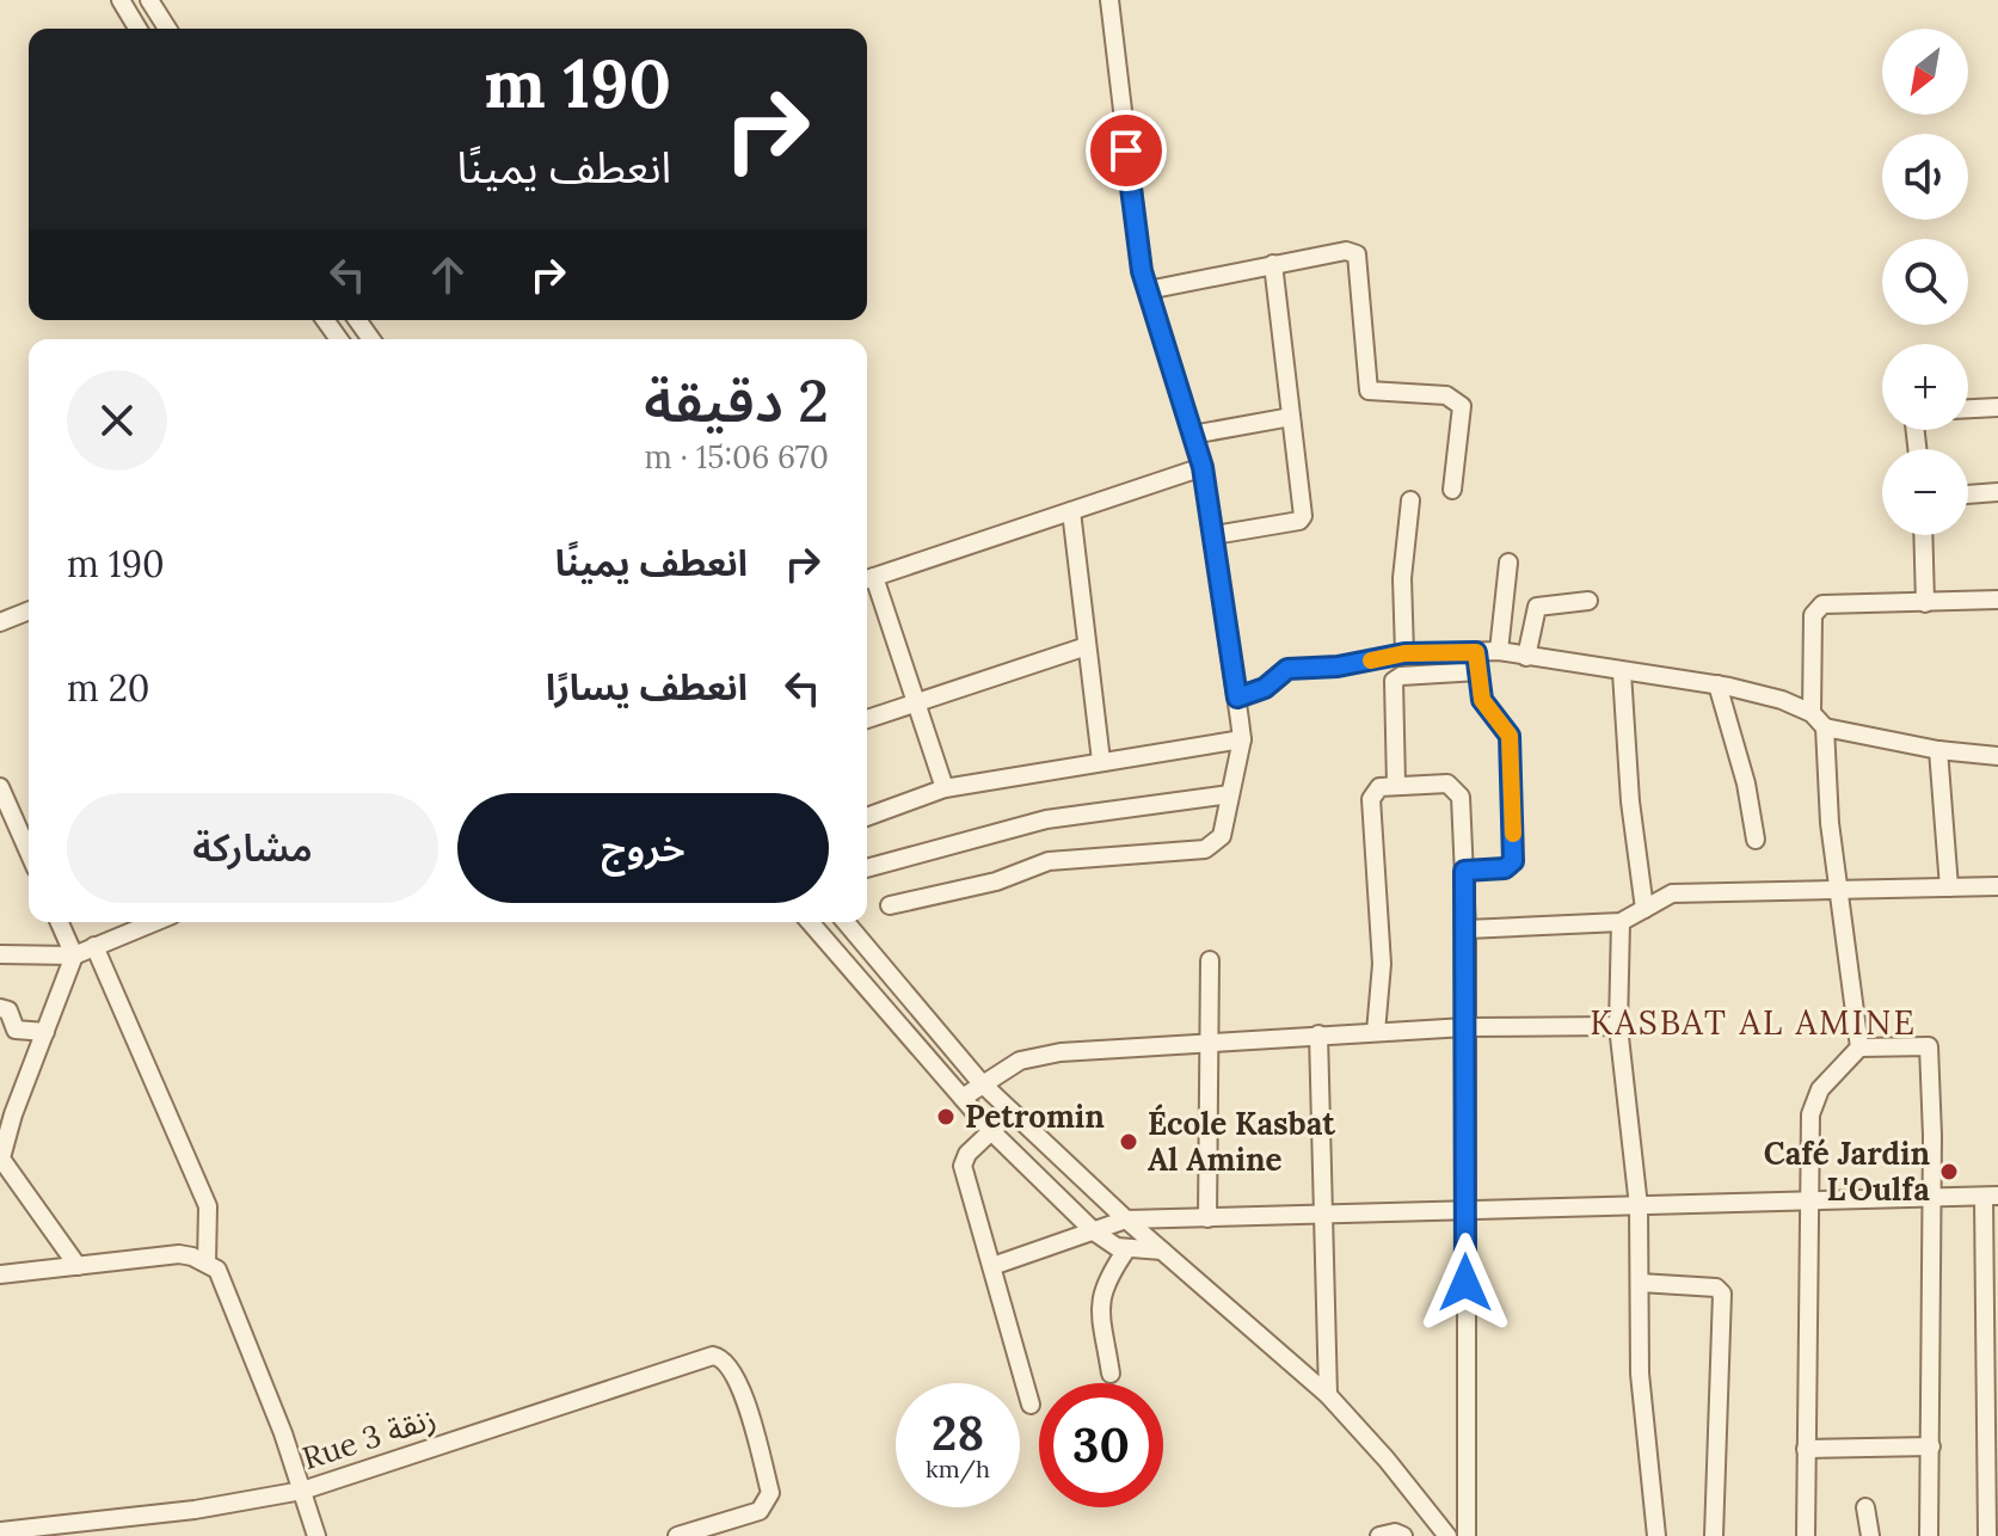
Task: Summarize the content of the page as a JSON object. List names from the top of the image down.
{
  "streets": {
    "street": ["Rue 3 زنقة"]
  },
  "districts": ["KASBAT AL AMINE"],
  "places": ["Petromin", "École Kasbat Al Amine", "Café Jardin L'Oulfa"],
  "north": "bottom left",
  "page": {
    "map_buttons": ["+", "−"],
    "turn": ["190 m", "انعطف يمينًا"],
    "heading": ["2 دقيقة", "670 m · 15:06"],
    "list": [
      {
        "name": "انعطف يمينًا",
        "value": "190 m"
      },
      {
        "name": "انعطف يسارًا",
        "value": "20 m"
      }
    ],
    "buttons": ["خروج", "مشاركة"],
    "speed": "28 km/h",
    "limit": "30"
  }
}
